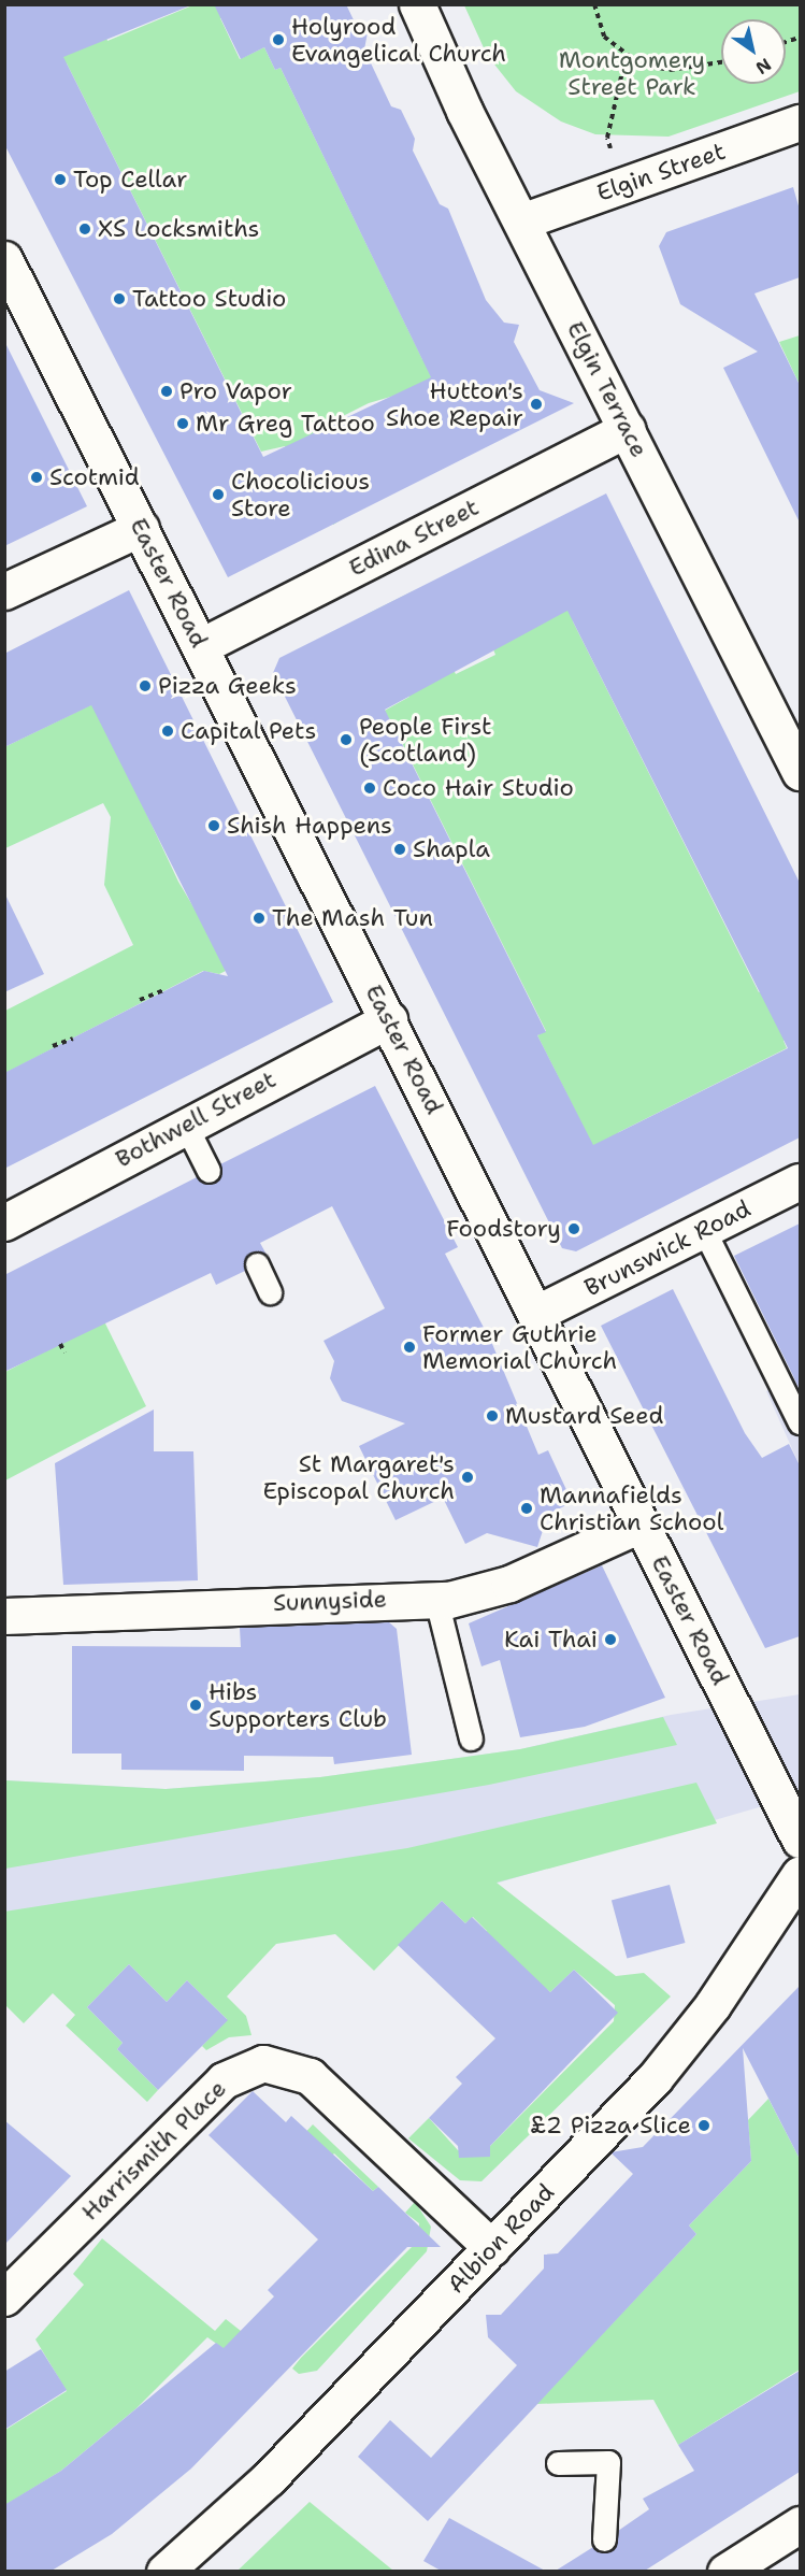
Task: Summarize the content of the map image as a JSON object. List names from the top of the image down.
{
  "streets": {
    "street": [
      "Elgin Street",
      "Elgin Terrace",
      "Edina Street",
      "Easter Road",
      "Bothwell Street",
      "Brunswick Road",
      "Sunnyside",
      "Harrismith Place",
      "Albion Road"
    ]
  },
  "crossings": [
    ["Elgin Street", "Elgin Terrace"],
    ["Elgin Terrace", "Edina Street"],
    ["Edina Street", "Easter Road"],
    ["Easter Road", "Bothwell Street"],
    ["Easter Road", "Brunswick Road"],
    ["Easter Road", "Sunnyside"],
    ["Harrismith Place", "Albion Road"]
  ],
  "parks": ["Montgomery Street Park"],
  "places": [
    "Holyrood Evangelical Church",
    "Top Cellar",
    "XS Locksmiths",
    "Tattoo Studio",
    "Pro Vapor",
    "Hutton's Shoe Repair",
    "Mr Greg Tattoo",
    "Scotmid",
    "Chocolicious Store",
    "Pizza Geeks",
    "Capital Pets",
    "People First (Scotland)",
    "Coco Hair Studio",
    "Shish Happens",
    "Shapla",
    "The Mash Tun",
    "Foodstory",
    "Former Guthrie Memorial Church",
    "Mustard Seed",
    "St Margaret's Episcopal Church",
    "Mannafields Christian School",
    "Kai Thai",
    "Hibs Supporters Club",
    "£2 Pizza Slice"
  ],
  "north": "bottom right"
}
